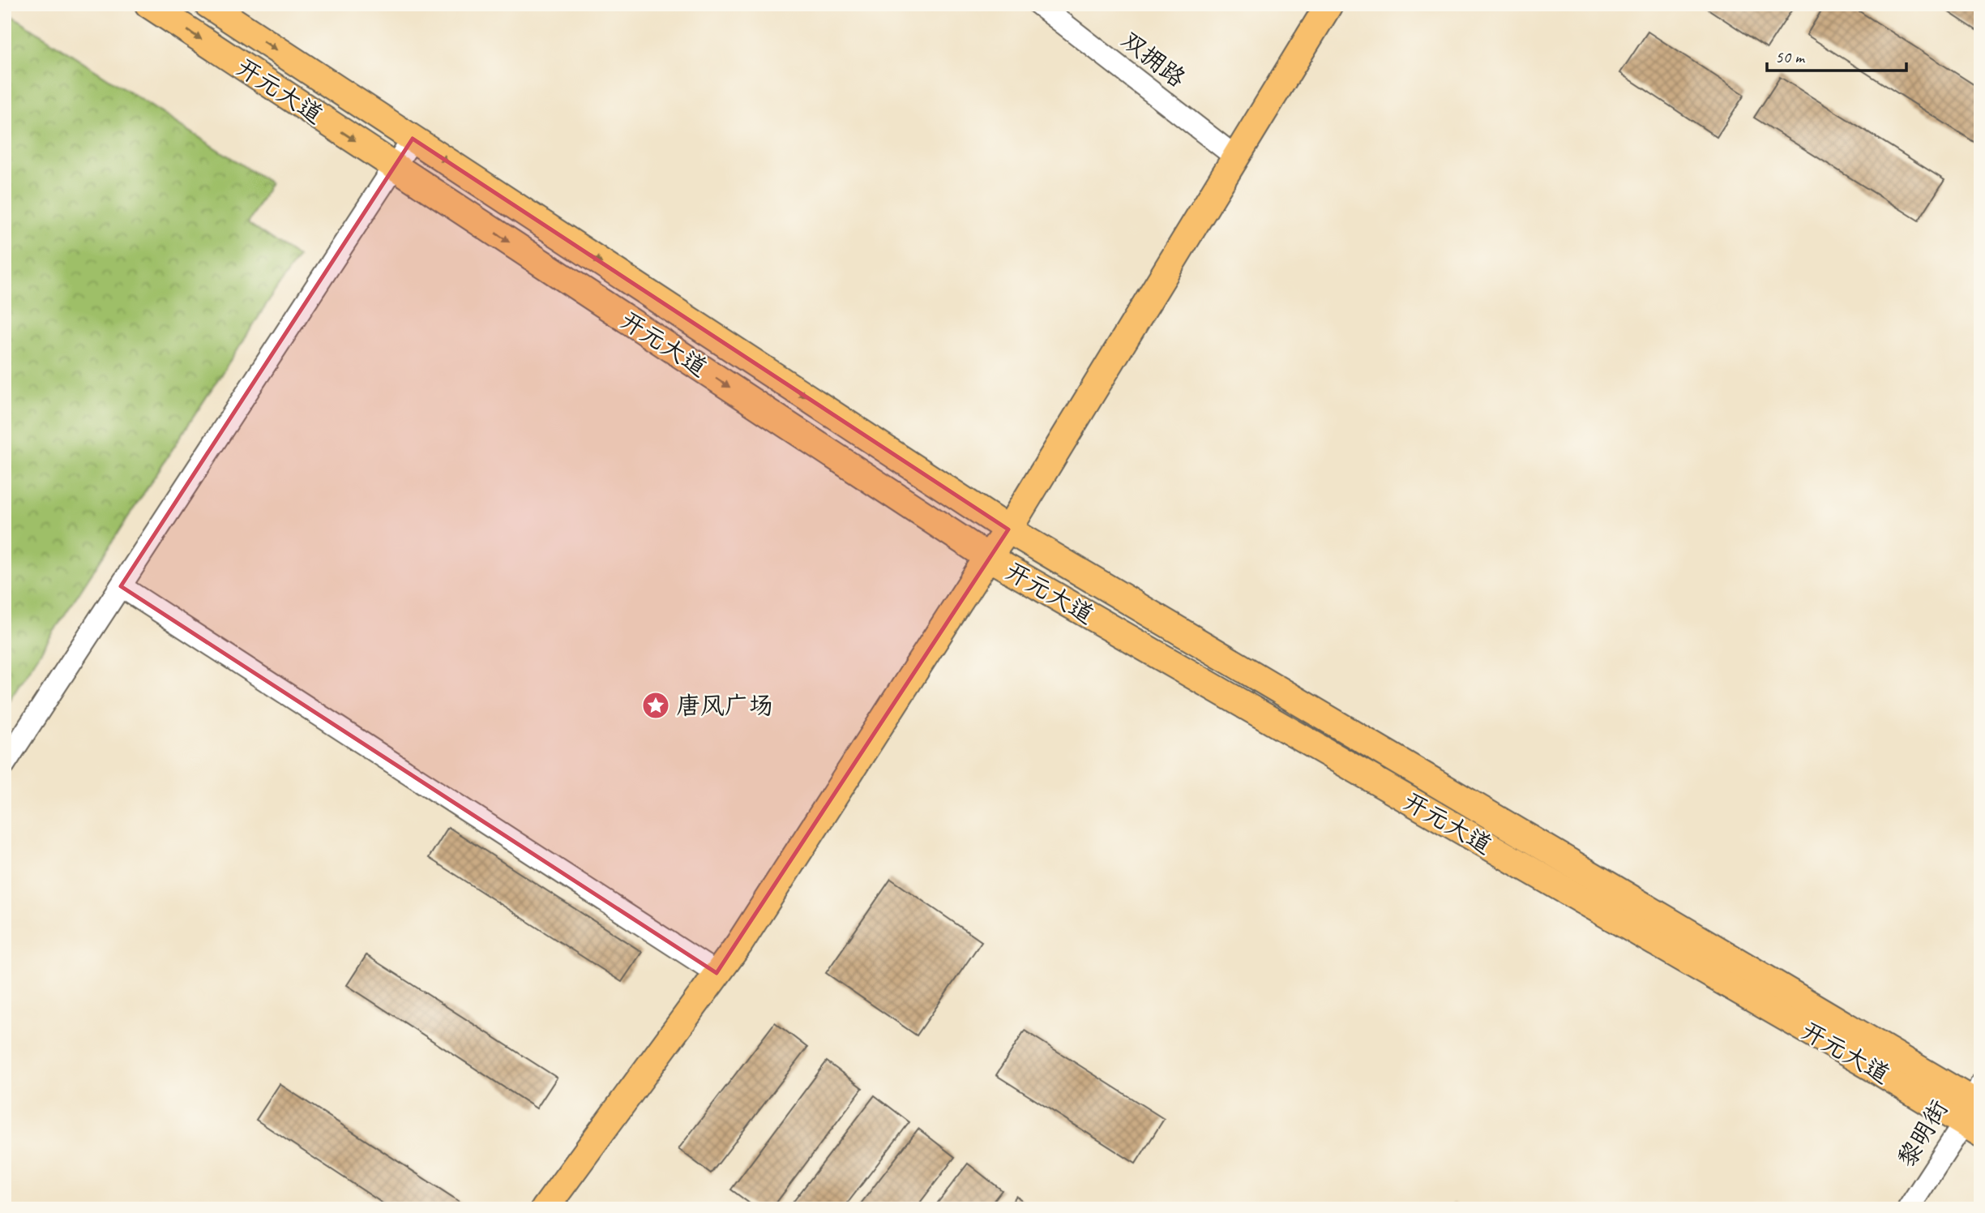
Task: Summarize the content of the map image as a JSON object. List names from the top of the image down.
{
  "streets": {
    "main road": ["开元大道"],
    "street": ["双拥路", "黎明街"]
  },
  "crossings": [
    ["开元大道", "黎明街"]
  ],
  "one_way": ["开元大道"],
  "places": {
    "place": ["唐风广场"]
  },
  "scale_bar": "50 m"
}
